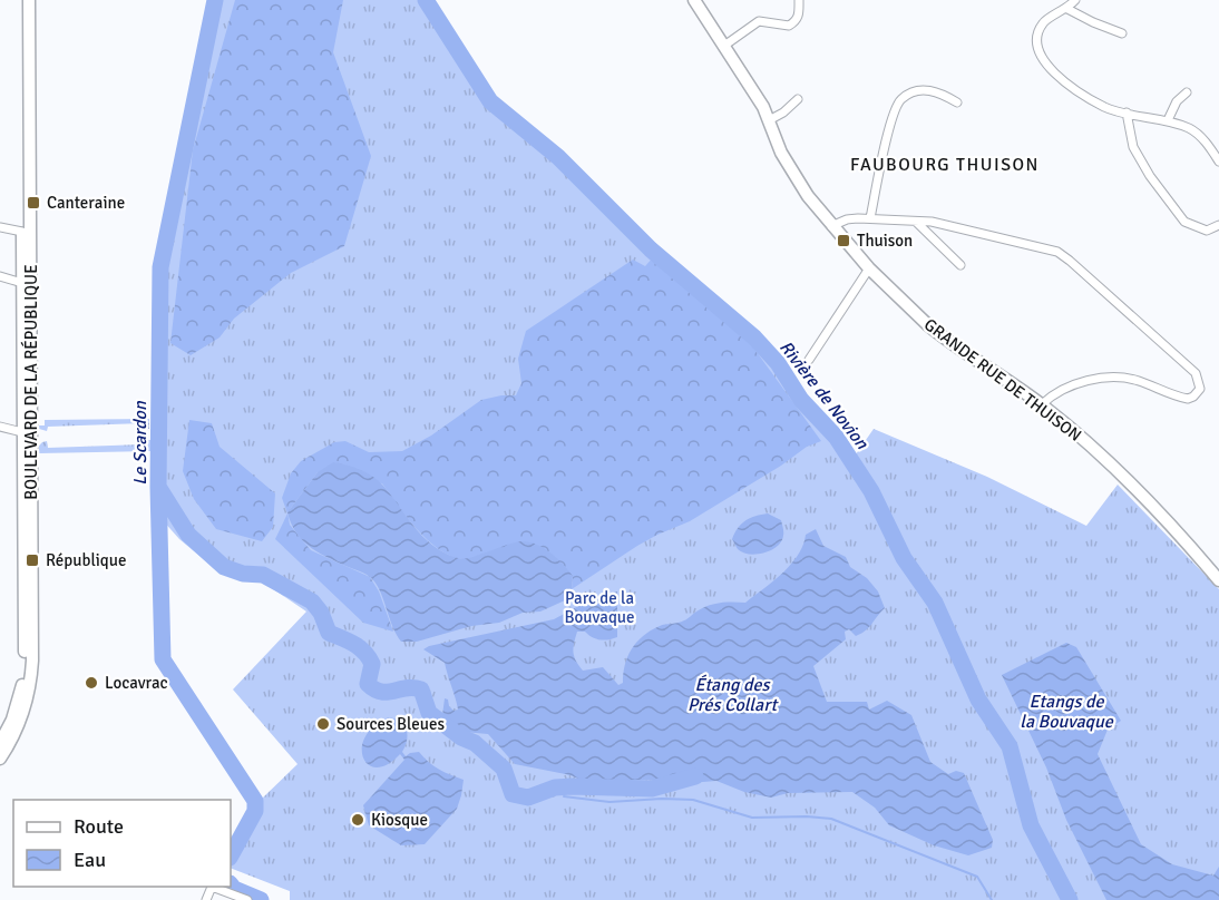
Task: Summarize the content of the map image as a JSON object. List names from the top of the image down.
{
  "streets": {
    "main road": ["GRANDE RUE DE THUISON", "BOULEVARD DE LA RÉPUBLIQUE"]
  },
  "districts": ["FAUBOURG THUISON"],
  "water": [
    "Rivière de Novion",
    "Le Scardon",
    "Étang des Prés Collart",
    "Etangs de la Bouvaque"
  ],
  "parks": ["Parc de la Bouvaque"],
  "places": {
    "transit": ["Canteraine", "Thuison", "République"],
    "other": ["Locavrac", "Sources Bleues", "Kiosque"]
  },
  "legend": ["Route", "Eau"]
}
